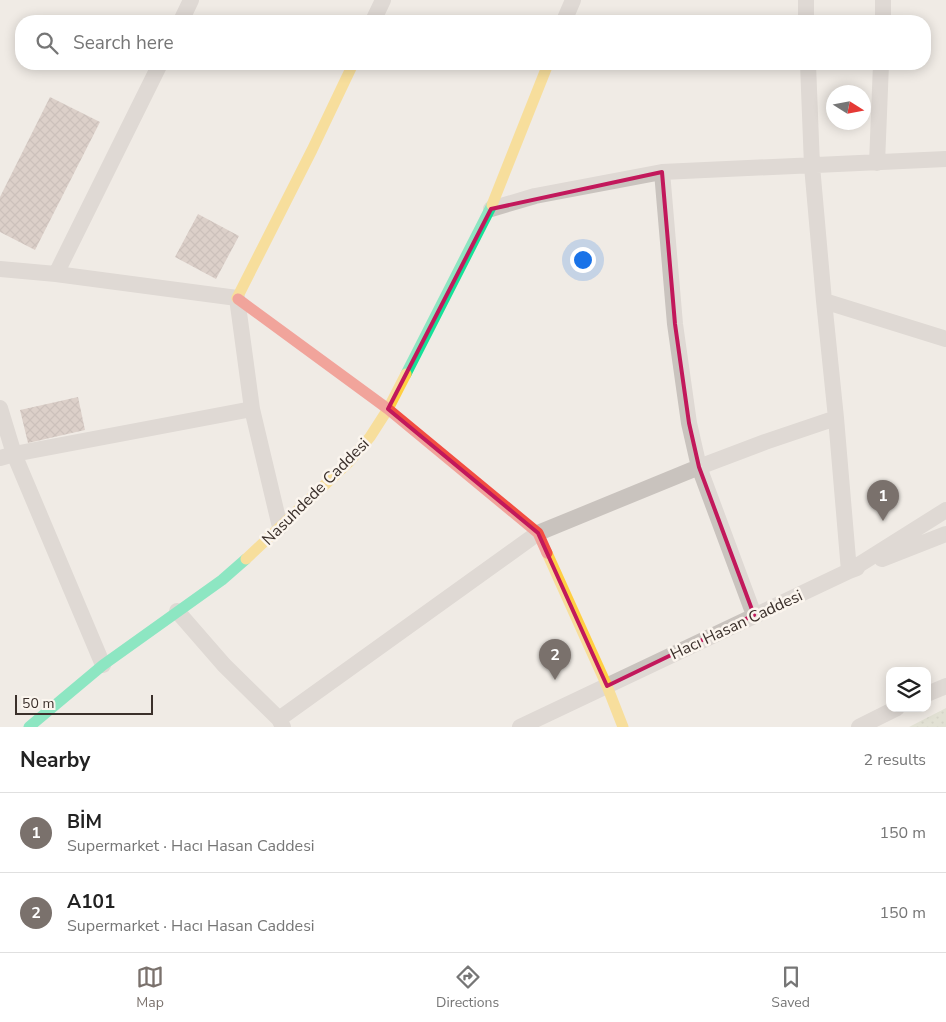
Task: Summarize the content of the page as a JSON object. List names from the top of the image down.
{
  "streets": {
    "street": ["Nasuhdede Caddesi", "Hacı Hasan Caddesi"]
  },
  "scale_bar": "50 m",
  "north": "right",
  "page": {
    "search": "Search here",
    "pins": ["1", "2"],
    "scale": "50 m",
    "heading": ["Nearby", "2 results"],
    "list": [
      {
        "mark": "1",
        "name": "BİM",
        "note": "Supermarket · Hacı Hasan Caddesi",
        "value": "150 m"
      },
      {
        "mark": "2",
        "name": "A101",
        "note": "Supermarket · Hacı Hasan Caddesi",
        "value": "150 m"
      }
    ],
    "nav": ["Map", "Directions", "Saved"]
  }
}
